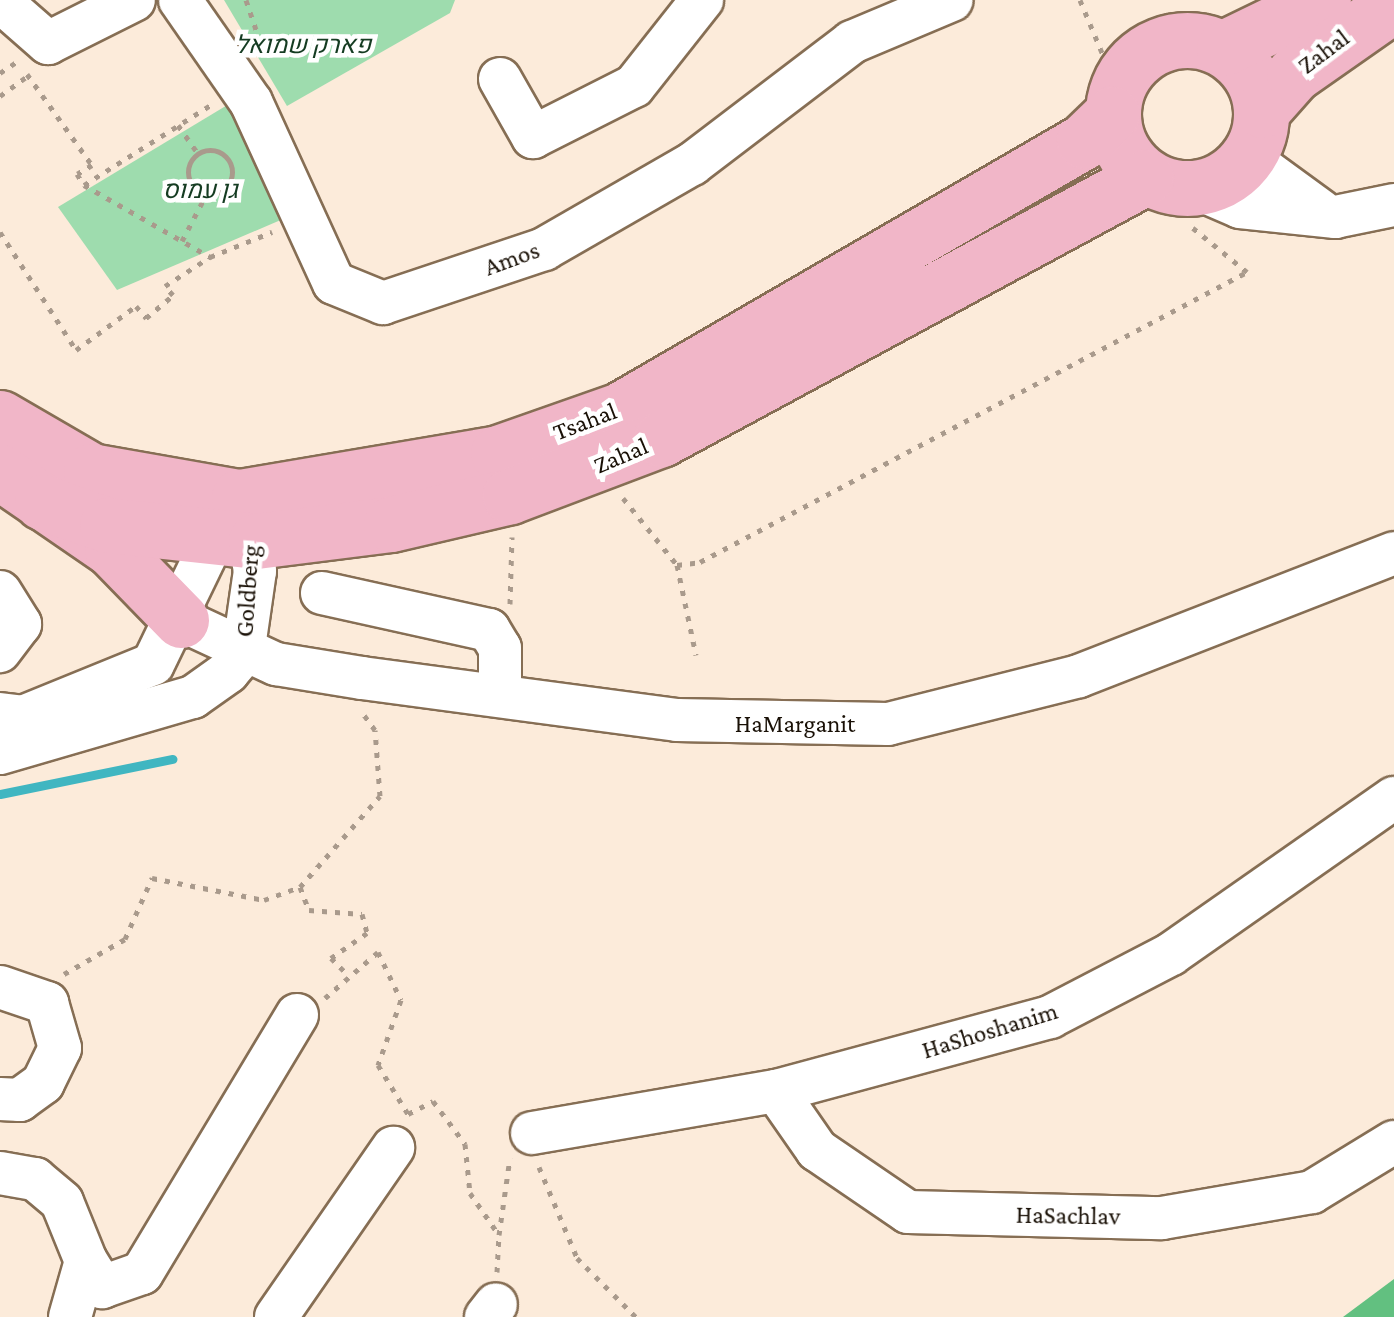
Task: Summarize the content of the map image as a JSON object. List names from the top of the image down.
{
  "streets": {
    "main road": ["Zahal", "Tsahal"],
    "street": [
      "Amos",
      "Goldberg",
      "HaMarganit",
      "HaShoshanim",
      "HaSachlav"
    ]
  },
  "crossings": [
    ["Zahal", "Tsahal"],
    ["Zahal", "Goldberg"],
    ["Tsahal", "Goldberg"],
    ["Goldberg", "HaMarganit"],
    ["HaShoshanim", "HaSachlav"]
  ],
  "parks": ["פארק שמואל", "גן עמוס"]
}
